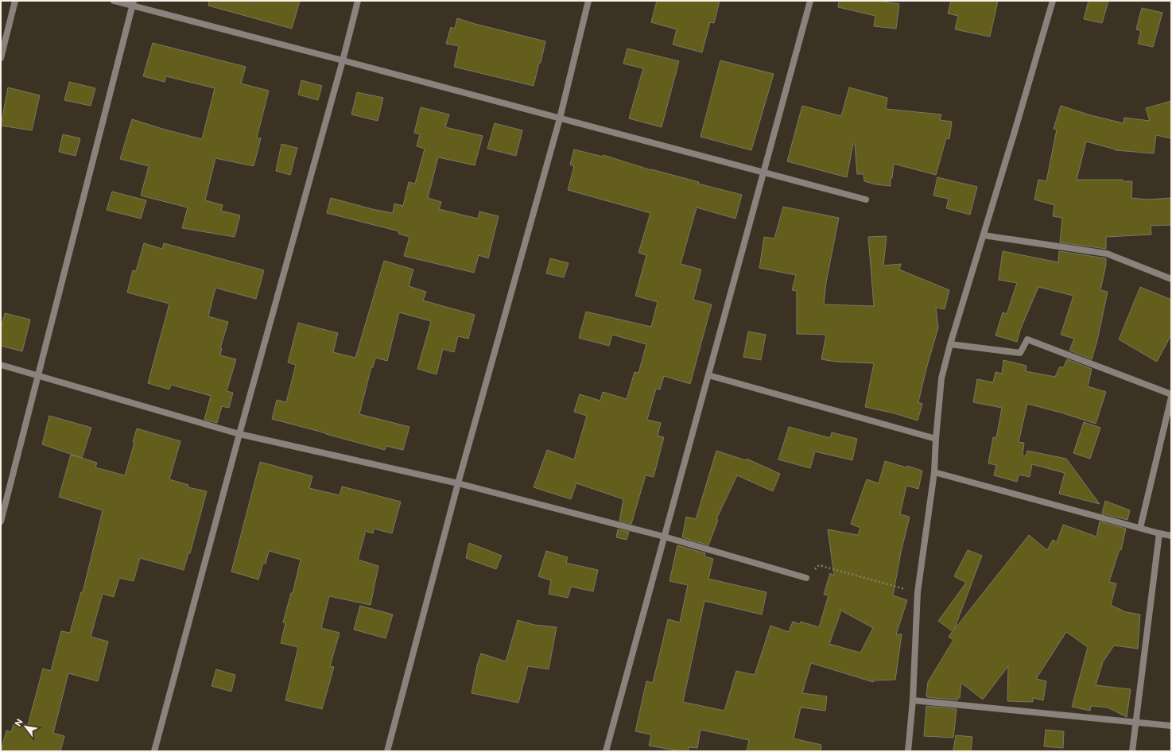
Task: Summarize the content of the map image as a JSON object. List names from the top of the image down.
{
  "north": "top left"
}
